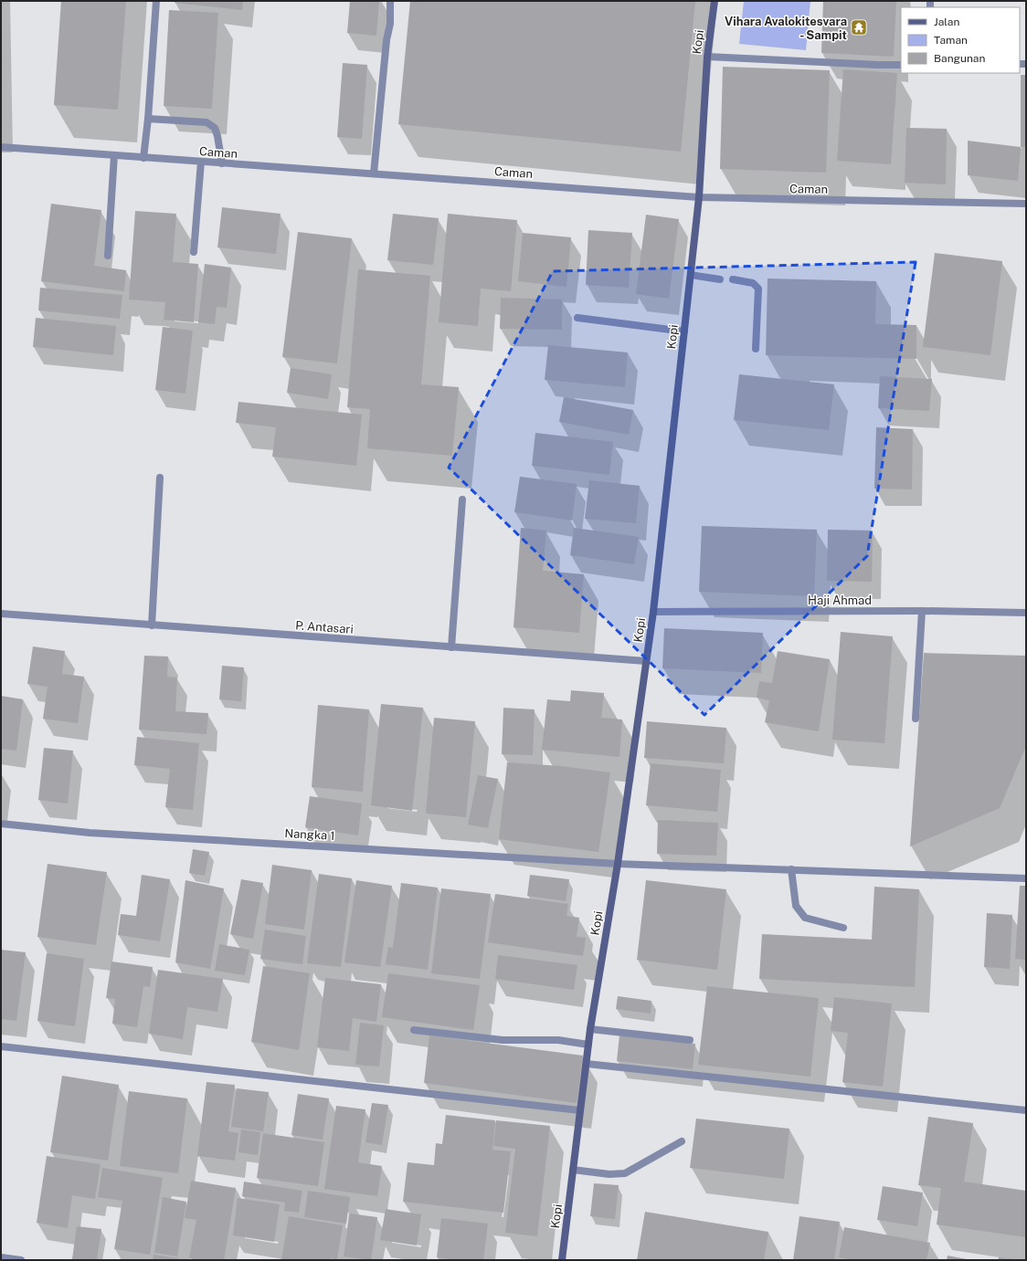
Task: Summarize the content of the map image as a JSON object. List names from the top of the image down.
{
  "streets": {
    "street": [
      "Kopi",
      "Caman",
      "Haji Ahmad",
      "P. Antasari",
      "Nangka 1"
    ]
  },
  "crossings": [
    ["Kopi", "Caman"],
    ["Kopi", "Haji Ahmad"],
    ["Kopi", "P. Antasari"],
    ["Kopi", "Nangka 1"]
  ],
  "places": {
    "temple": ["Vihara Avalokitesvara - Sampit"]
  },
  "legend": ["Jalan", "Taman", "Bangunan"]
}
